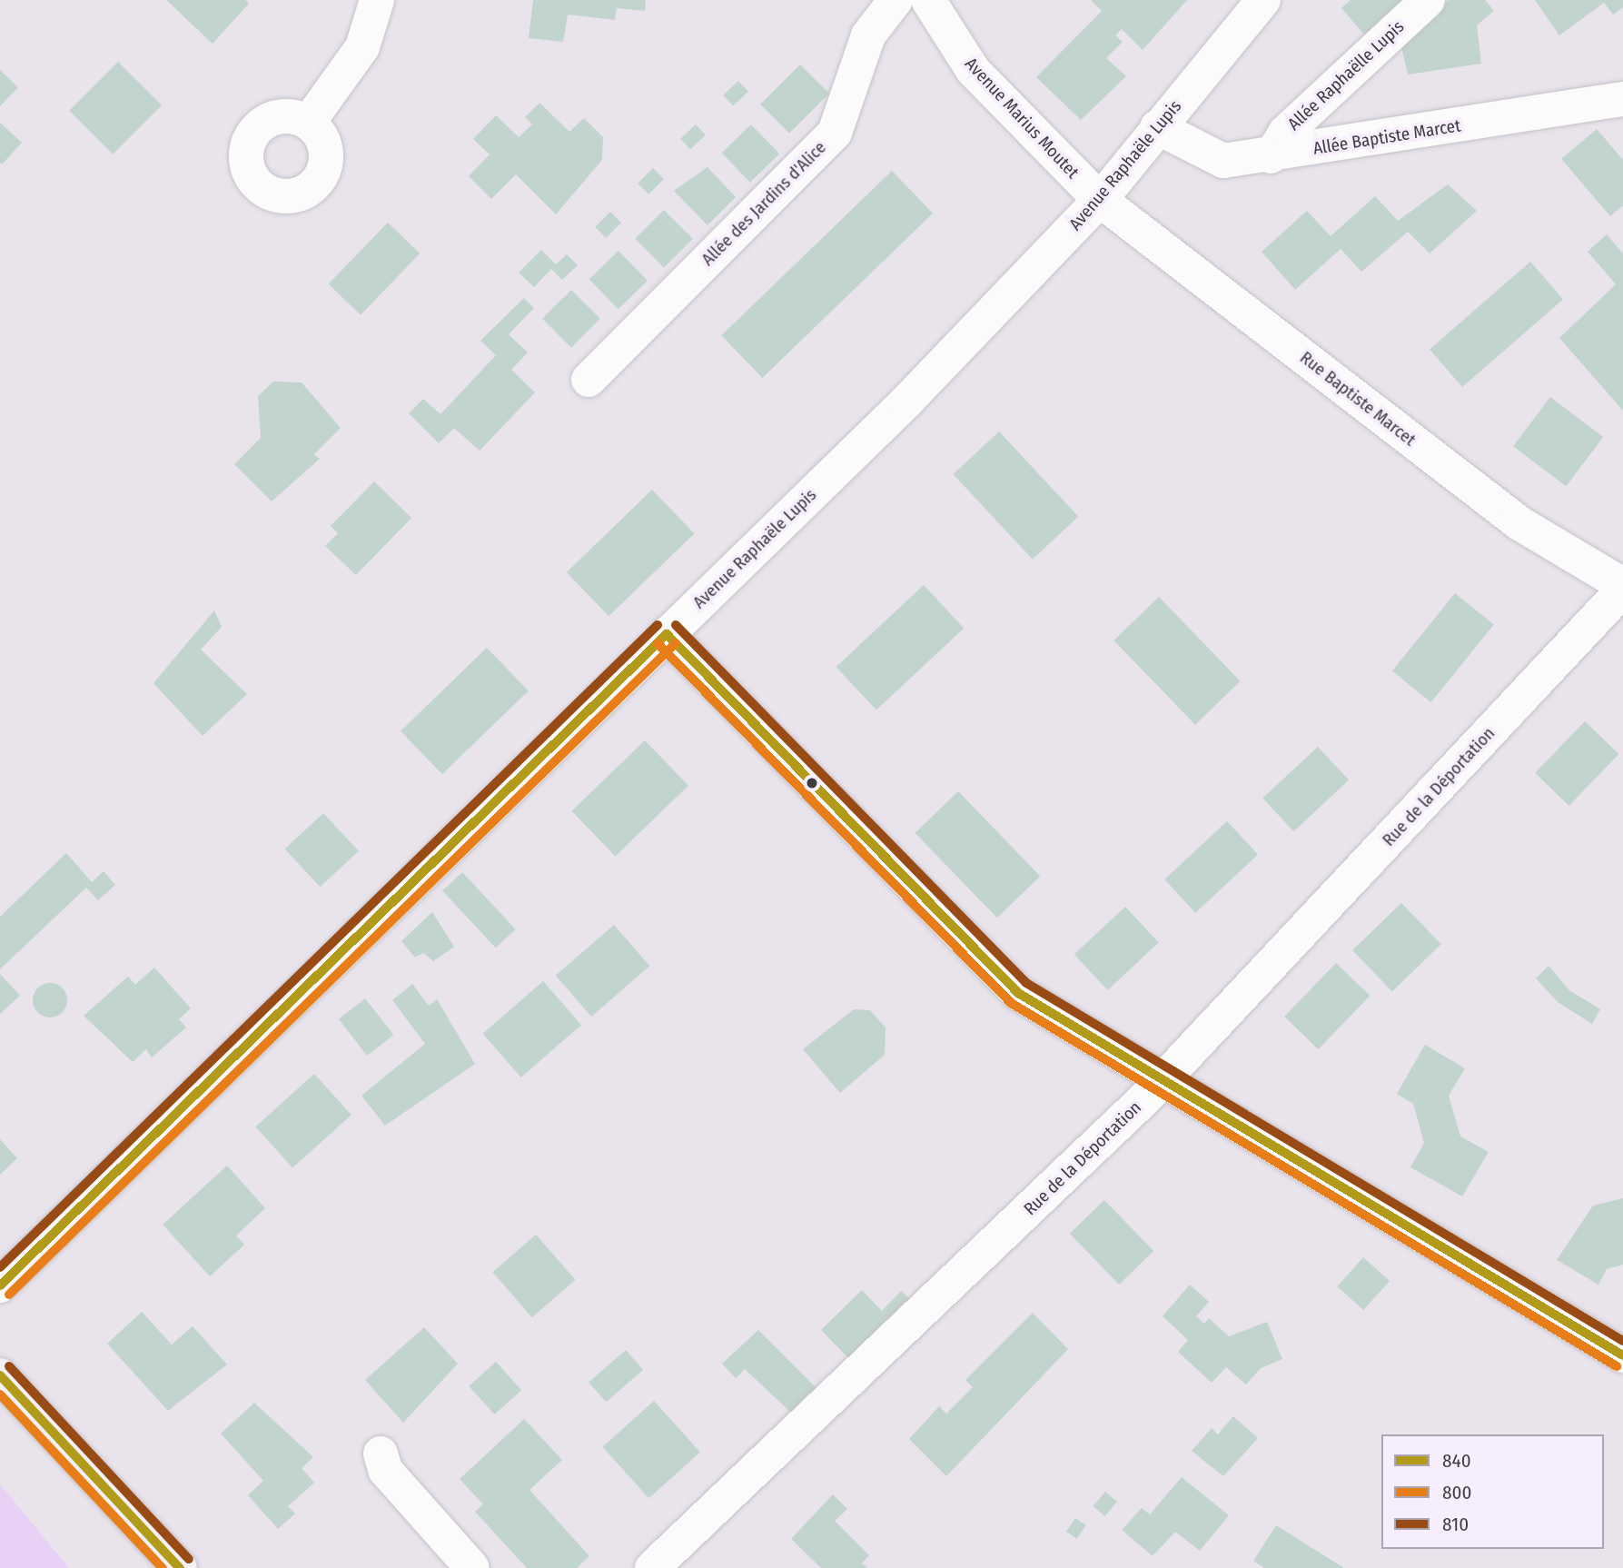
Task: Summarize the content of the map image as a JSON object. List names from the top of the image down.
{
  "streets": {
    "street": [
      "Allée Raphaëlle Lupis",
      "Avenue Marius Moutet",
      "Allée Baptiste Marcet",
      "Avenue Raphaële Lupis",
      "Allée des Jardins d'Alice",
      "Rue Baptiste Marcet",
      "Rue de la Déportation"
    ]
  },
  "crossings": [
    ["Allée Raphaëlle Lupis", "Allée Baptiste Marcet"],
    ["Avenue Marius Moutet", "Avenue Raphaële Lupis"],
    ["Avenue Marius Moutet", "Rue Baptiste Marcet"],
    ["Allée Baptiste Marcet", "Avenue Raphaële Lupis"],
    ["Avenue Raphaële Lupis", "Rue Baptiste Marcet"],
    ["Rue Baptiste Marcet", "Rue de la Déportation"]
  ],
  "lines": ["transit line 810", "transit line 840", "transit line 800"],
  "legend": ["840", "800", "810"]
}
